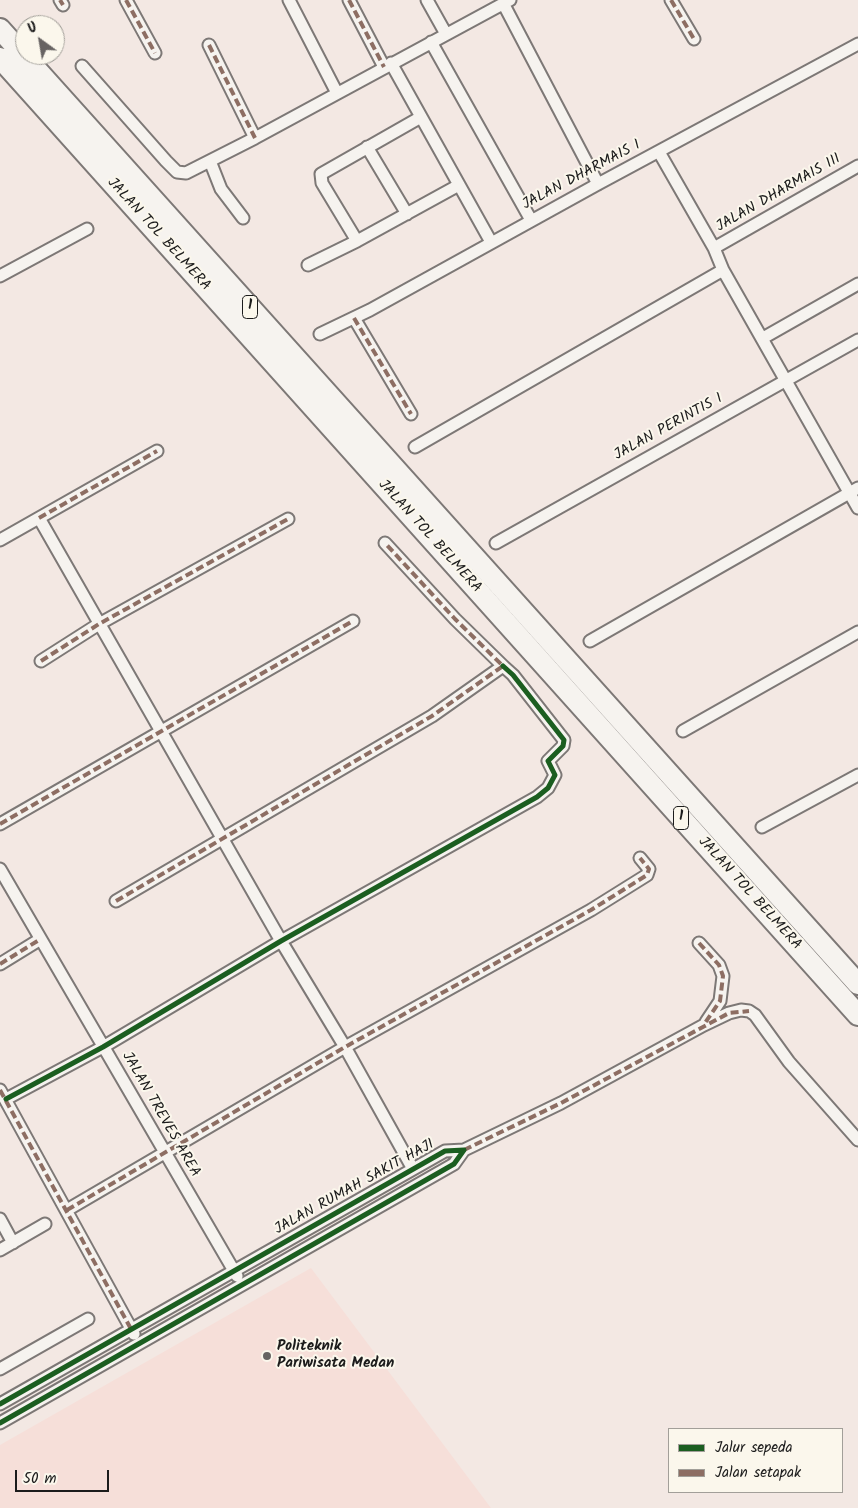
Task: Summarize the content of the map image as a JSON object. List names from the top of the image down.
{
  "streets": {
    "highway": ["JALAN TOL BELMERA", "1"],
    "street": [
      "JALAN DHARMAIS I",
      "JALAN DHARMAIS III",
      "JALAN PERINTIS I",
      "JALAN TREVES AREA",
      "JALAN RUMAH SAKIT HAJI"
    ]
  },
  "crossings": [
    ["JALAN TREVES AREA", "JALAN RUMAH SAKIT HAJI"]
  ],
  "places": ["Politeknik Pariwisata Medan"],
  "legend": ["Jalur sepeda", "Jalan setapak"],
  "scale_bar": "50 m",
  "north": "top left"
}
